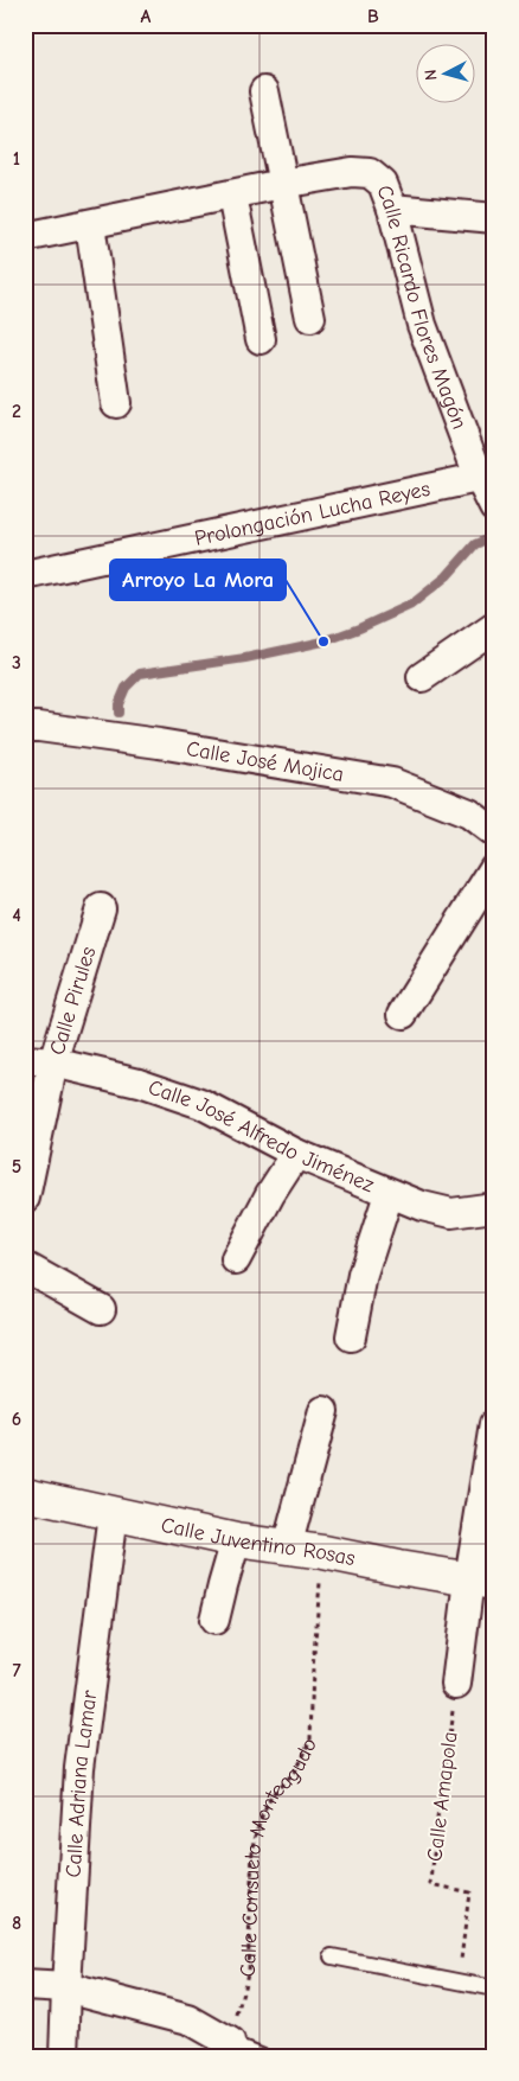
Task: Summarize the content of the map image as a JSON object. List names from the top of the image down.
{
  "streets": {
    "street": [
      "Calle Ricardo Flores Magón",
      "Prolongación Lucha Reyes",
      "Calle José Mojica",
      "Calle Pirules",
      "Calle José Alfredo Jiménez",
      "Calle Juventino Rosas",
      "Calle Adriana Lamar"
    ],
    "path": ["Calle Amapola", "Calle Consuelo Monteagudo"]
  },
  "crossings": [
    ["Calle Ricardo Flores Magón", "Prolongación Lucha Reyes"],
    ["Calle Pirules", "Calle José Alfredo Jiménez"],
    ["Calle Juventino Rosas", "Calle Adriana Lamar"],
    ["Calle Juventino Rosas", "Calle Consuelo Monteagudo"]
  ],
  "places": ["Arroyo La Mora"],
  "north": "left",
  "grid": {
    "columns": ["A", "B"],
    "rows": [
      "1",
      "2",
      "3",
      "4",
      "5",
      "6",
      "7",
      "8"
    ]
  }
}
